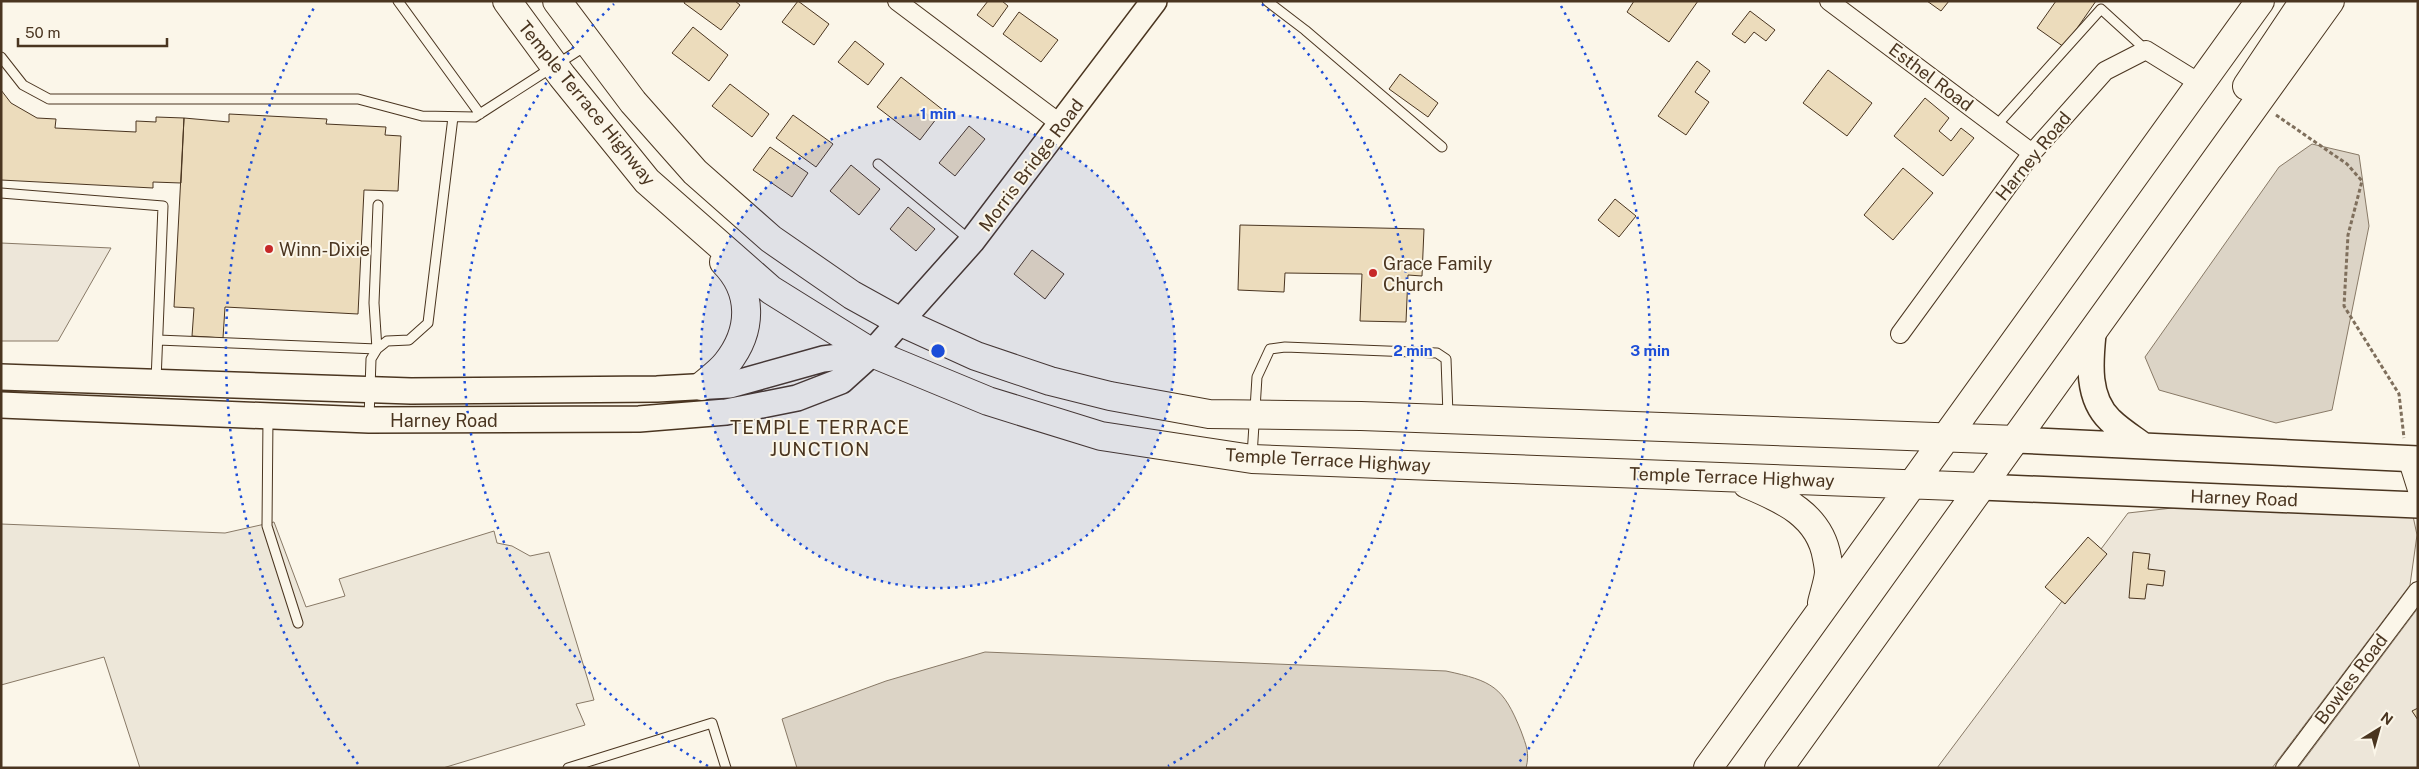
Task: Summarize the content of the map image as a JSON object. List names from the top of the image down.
{
  "streets": {
    "main road": ["Temple Terrace Highway"],
    "street": [
      "Esthel Road",
      "Harney Road",
      "Morris Bridge Road",
      "Bowles Road"
    ]
  },
  "crossings": [
    ["Esthel Road", "Harney Road"],
    ["Temple Terrace Highway", "Harney Road"],
    ["Temple Terrace Highway", "Morris Bridge Road"],
    ["Harney Road", "Morris Bridge Road"]
  ],
  "districts": ["TEMPLE TERRACE JUNCTION"],
  "places": ["Winn-Dixie", "Grace Family Church"],
  "scale_bar": "50 m",
  "north": "top right",
  "rings": ["1 min", "2 min", "3 min"]
}
